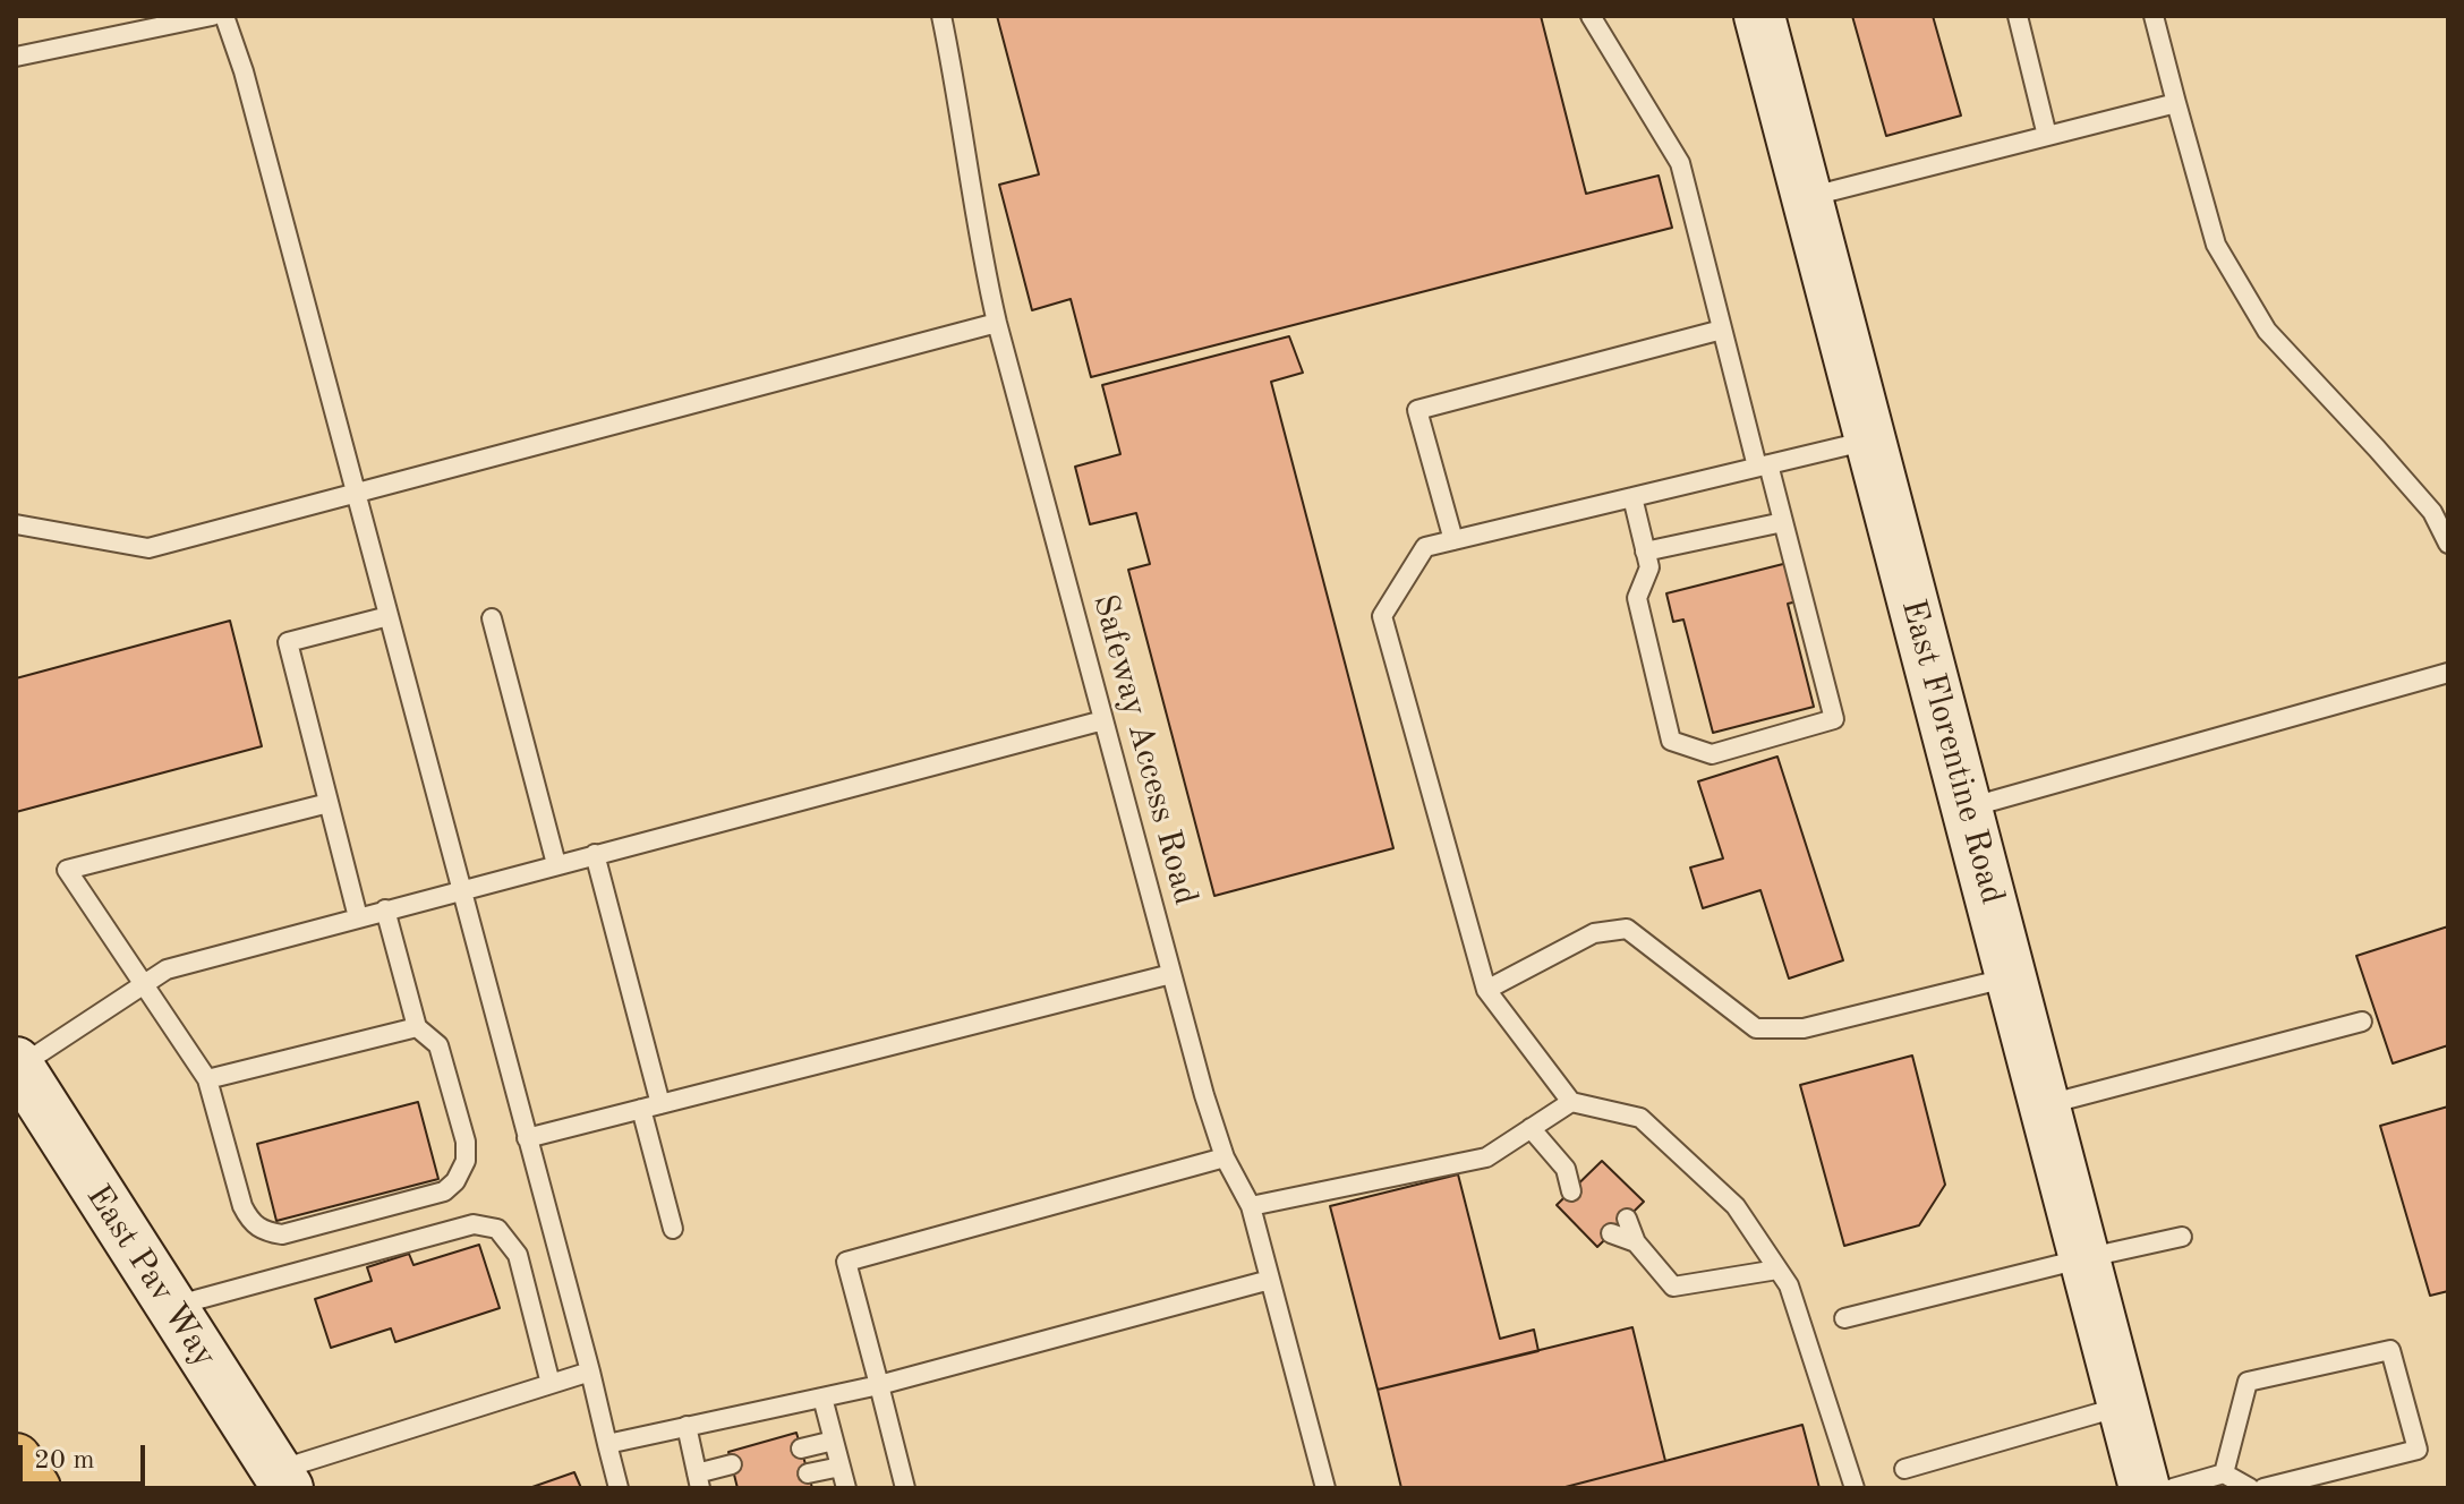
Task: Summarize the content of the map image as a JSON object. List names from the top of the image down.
{
  "streets": {
    "street": ["East Florentine Road", "East Pav Way"],
    "lane": ["Safeway Access Road"]
  },
  "scale_bar": "20 m"
}
